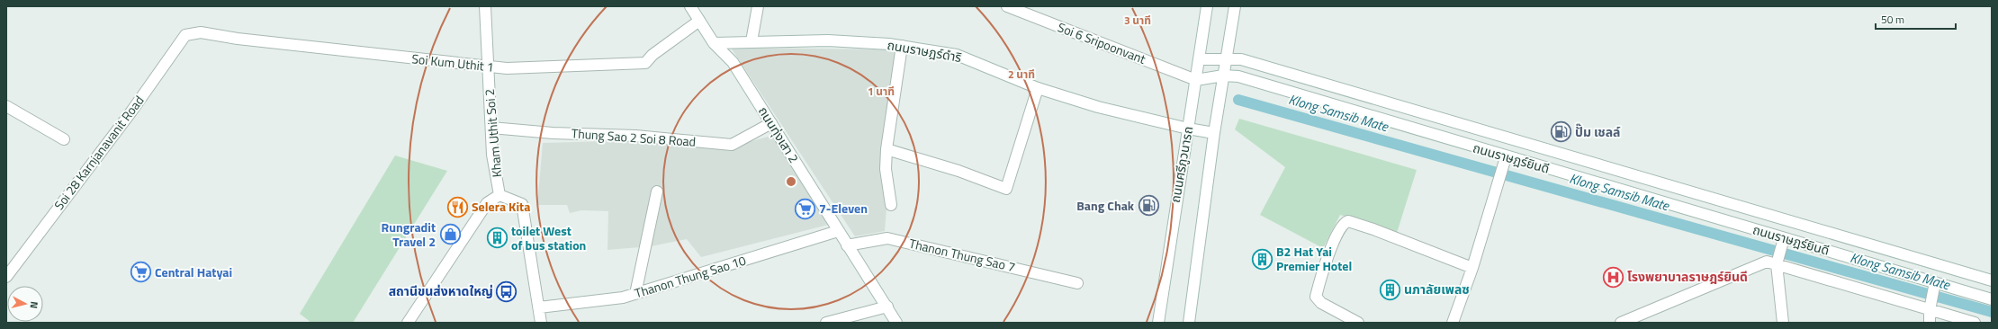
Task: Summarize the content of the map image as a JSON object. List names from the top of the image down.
{
  "streets": {
    "street": [
      "Soi 6 Sripoonvant",
      "ถนนราษฎร์ดำริ",
      "Soi Kum Uthit 1",
      "Kham Uthit Soi 2",
      "ถนนทุ่งเสา 2",
      "Thung Sao 2 Soi 8 Road",
      "Soi 28 Karnjanavanit Road",
      "ถนนราษฎร์ยินดี",
      "ถนนศรีภูวนารถ",
      "Thanon Thung Sao 7",
      "Thanon Thung Sao 10"
    ]
  },
  "crossings": [
    ["Soi 6 Sripoonvant", "ถนนราษฎร์ยินดี"],
    ["Soi 6 Sripoonvant", "ถนนศรีภูวนารถ"],
    ["ถนนราษฎร์ดำริ", "ถนนทุ่งเสา 2"],
    ["ถนนราษฎร์ดำริ", "ถนนศรีภูวนารถ"],
    ["Soi Kum Uthit 1", "Kham Uthit Soi 2"],
    ["Soi Kum Uthit 1", "ถนนทุ่งเสา 2"],
    ["Soi Kum Uthit 1", "Soi 28 Karnjanavanit Road"],
    ["Kham Uthit Soi 2", "Thung Sao 2 Soi 8 Road"],
    ["ถนนทุ่งเสา 2", "Thung Sao 2 Soi 8 Road"],
    ["ถนนทุ่งเสา 2", "Thanon Thung Sao 7"],
    ["ถนนทุ่งเสา 2", "Thanon Thung Sao 10"],
    ["ถนนราษฎร์ยินดี", "ถนนศรีภูวนารถ"]
  ],
  "water": ["Klong Samsib Mate"],
  "places": {
    "fuel station": ["ปั๊ม เชลล์", "Bang Chak"],
    "restaurant": ["Selera Kita"],
    "supermarket": ["7-Eleven", "Central Hatyai"],
    "shop": ["Rungradit Travel 2"],
    "building": ["toilet West of bus station", "B2 Hat Yai Premier Hotel", "นภาลัยเพลซ"],
    "hospital": ["โรงพยาบาลราษฎร์ยินดี"],
    "bus stop": ["สถานีขนส่งหาดใหญ่"]
  },
  "scale_bar": "50 m",
  "north": "right",
  "rings": ["3 นาที", "2 นาที", "1 นาที"]
}
